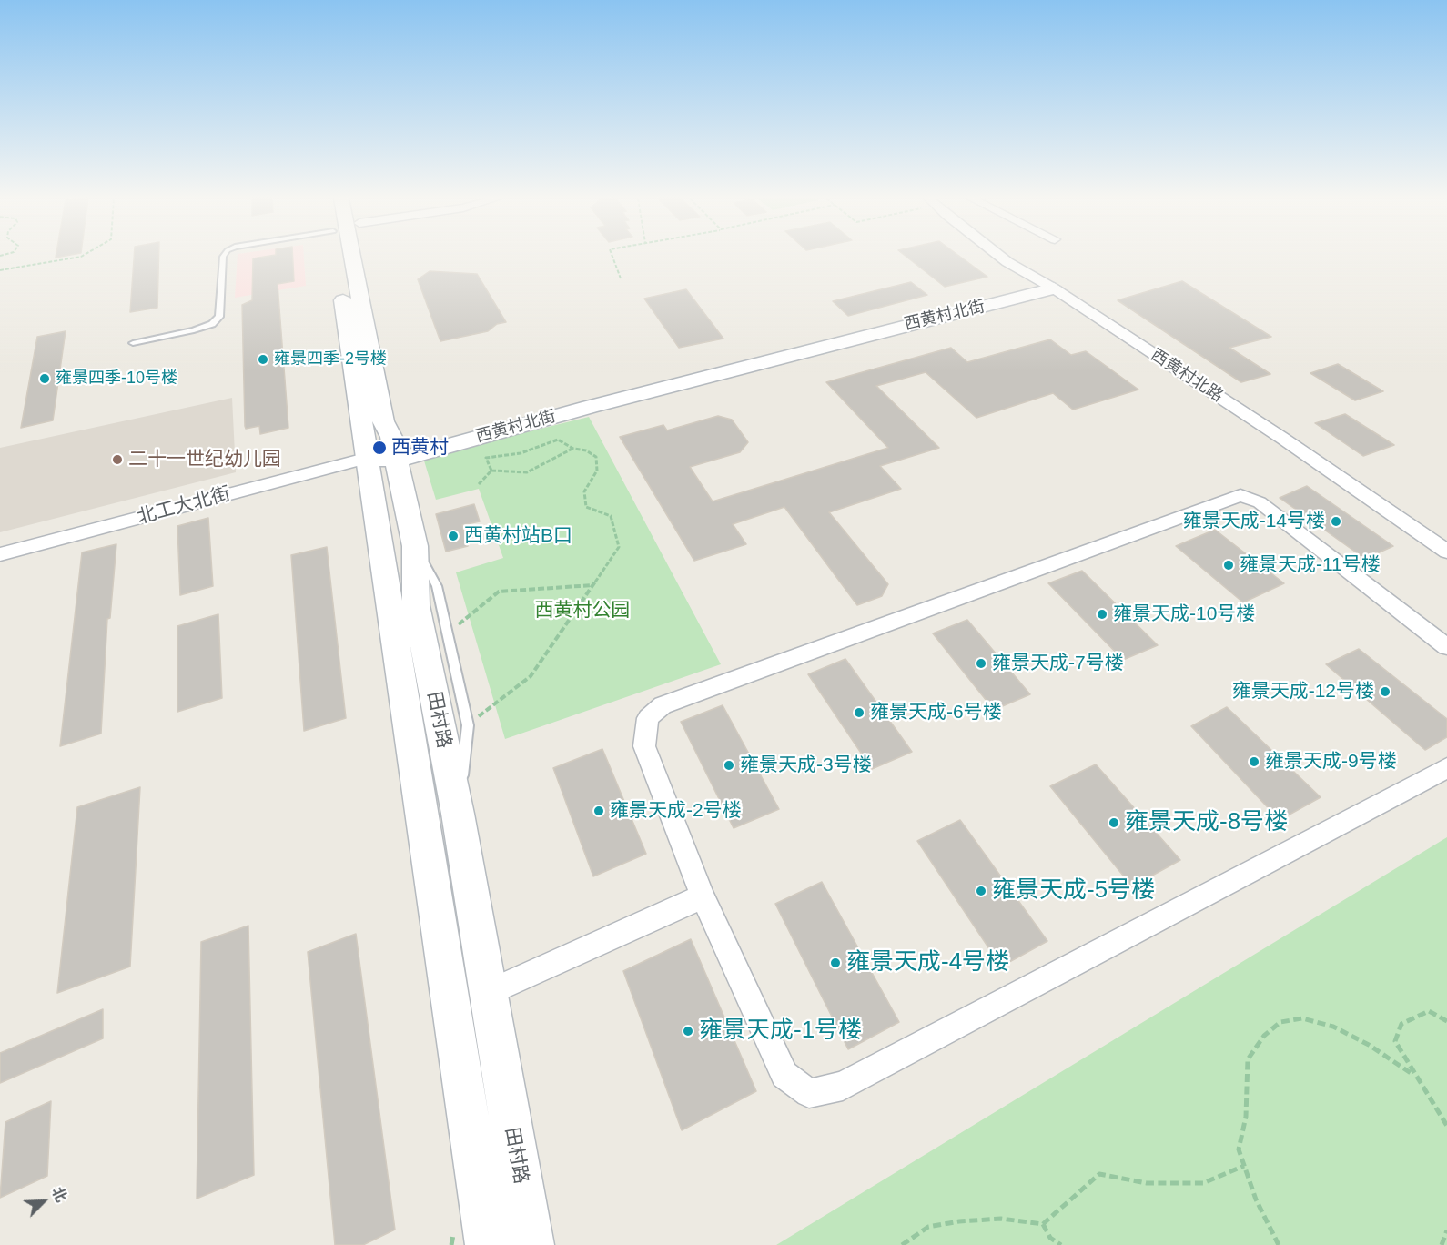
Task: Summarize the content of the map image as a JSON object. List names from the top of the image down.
{
  "streets": {
    "main road": ["西黄村北街", "田村路"],
    "street": ["西黄村北路", "北工大北街"]
  },
  "crossings": [
    ["西黄村北街", "西黄村北路"],
    ["西黄村北街", "北工大北街"],
    ["西黄村北街", "田村路"],
    ["北工大北街", "田村路"]
  ],
  "parks": ["西黄村公园"],
  "places": [
    "雍景四季-2号楼",
    "雍景四季-10号楼",
    "西黄村",
    "二十一世纪幼儿园",
    "雍景天成-14号楼",
    "西黄村站B口",
    "雍景天成-11号楼",
    "雍景天成-10号楼",
    "雍景天成-7号楼",
    "雍景天成-12号楼",
    "雍景天成-6号楼",
    "雍景天成-9号楼",
    "雍景天成-3号楼",
    "雍景天成-2号楼",
    "雍景天成-8号楼",
    "雍景天成-5号楼",
    "雍景天成-4号楼",
    "雍景天成-1号楼"
  ],
  "north": "top right"
}
